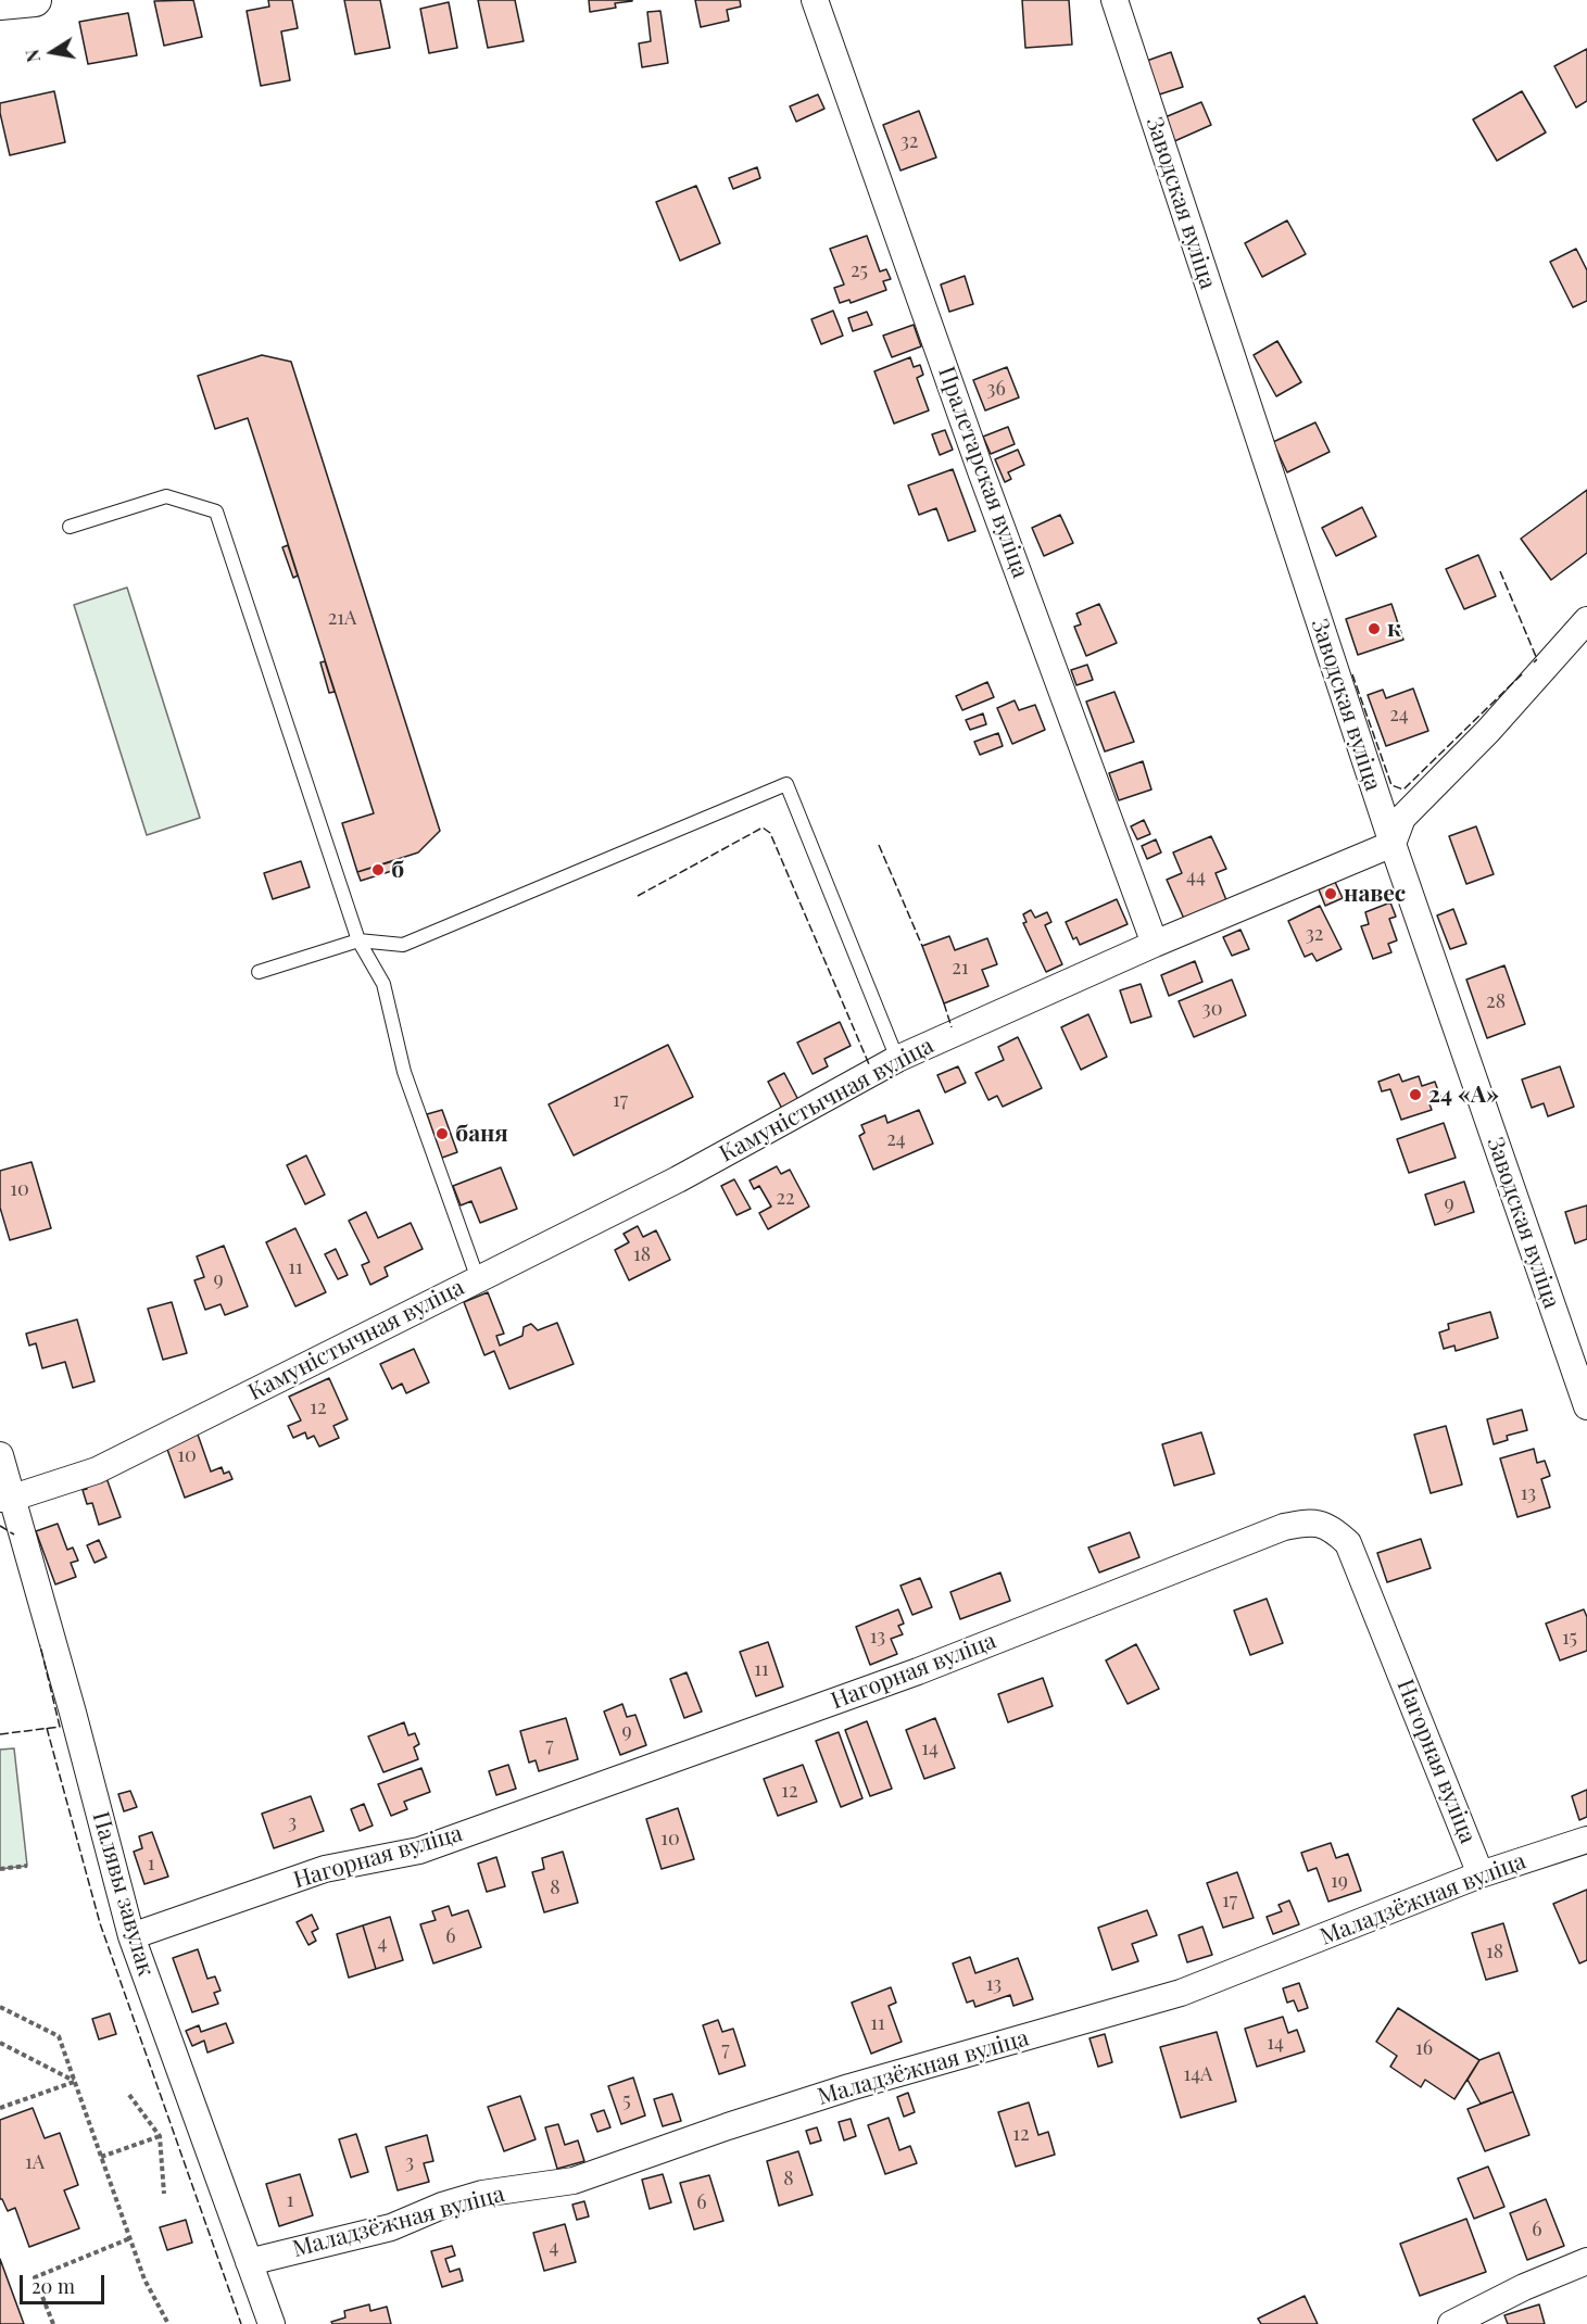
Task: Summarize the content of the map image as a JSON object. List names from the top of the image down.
{
  "streets": {
    "street": [
      "Заводская вуліца",
      "Пралетарская вуліца",
      "Камуністычная вуліца",
      "Нагорная вуліца",
      "Палявы завулак",
      "Маладзёжная вуліца"
    ]
  },
  "crossings": [
    ["Заводская вуліца", "Камуністычная вуліца"],
    ["Пралетарская вуліца", "Камуністычная вуліца"],
    ["Камуністычная вуліца", "Палявы завулак"],
    ["Нагорная вуліца", "Палявы завулак"],
    ["Нагорная вуліца", "Маладзёжная вуліца"],
    ["Палявы завулак", "Маладзёжная вуліца"]
  ],
  "places": [
    "к",
    "б",
    "навес",
    "24 «А»",
    "баня"
  ],
  "house_numbers": [
    "32",
    "25",
    "36",
    "21А",
    "24",
    "44",
    "32",
    "21",
    "28",
    "30",
    "17",
    "24",
    "10",
    "22",
    "9",
    "18",
    "11",
    "9",
    "12",
    "10",
    "13",
    "13",
    "15",
    "11",
    "9",
    "7",
    "14",
    "12",
    "3",
    "10",
    "1",
    "19",
    "8",
    "17",
    "6",
    "4",
    "18",
    "13",
    "11",
    "14",
    "16",
    "7",
    "14А",
    "5",
    "12",
    "1А",
    "3",
    "8",
    "1",
    "6",
    "6",
    "4"
  ],
  "scale_bar": "20 m",
  "north": "left"
}
